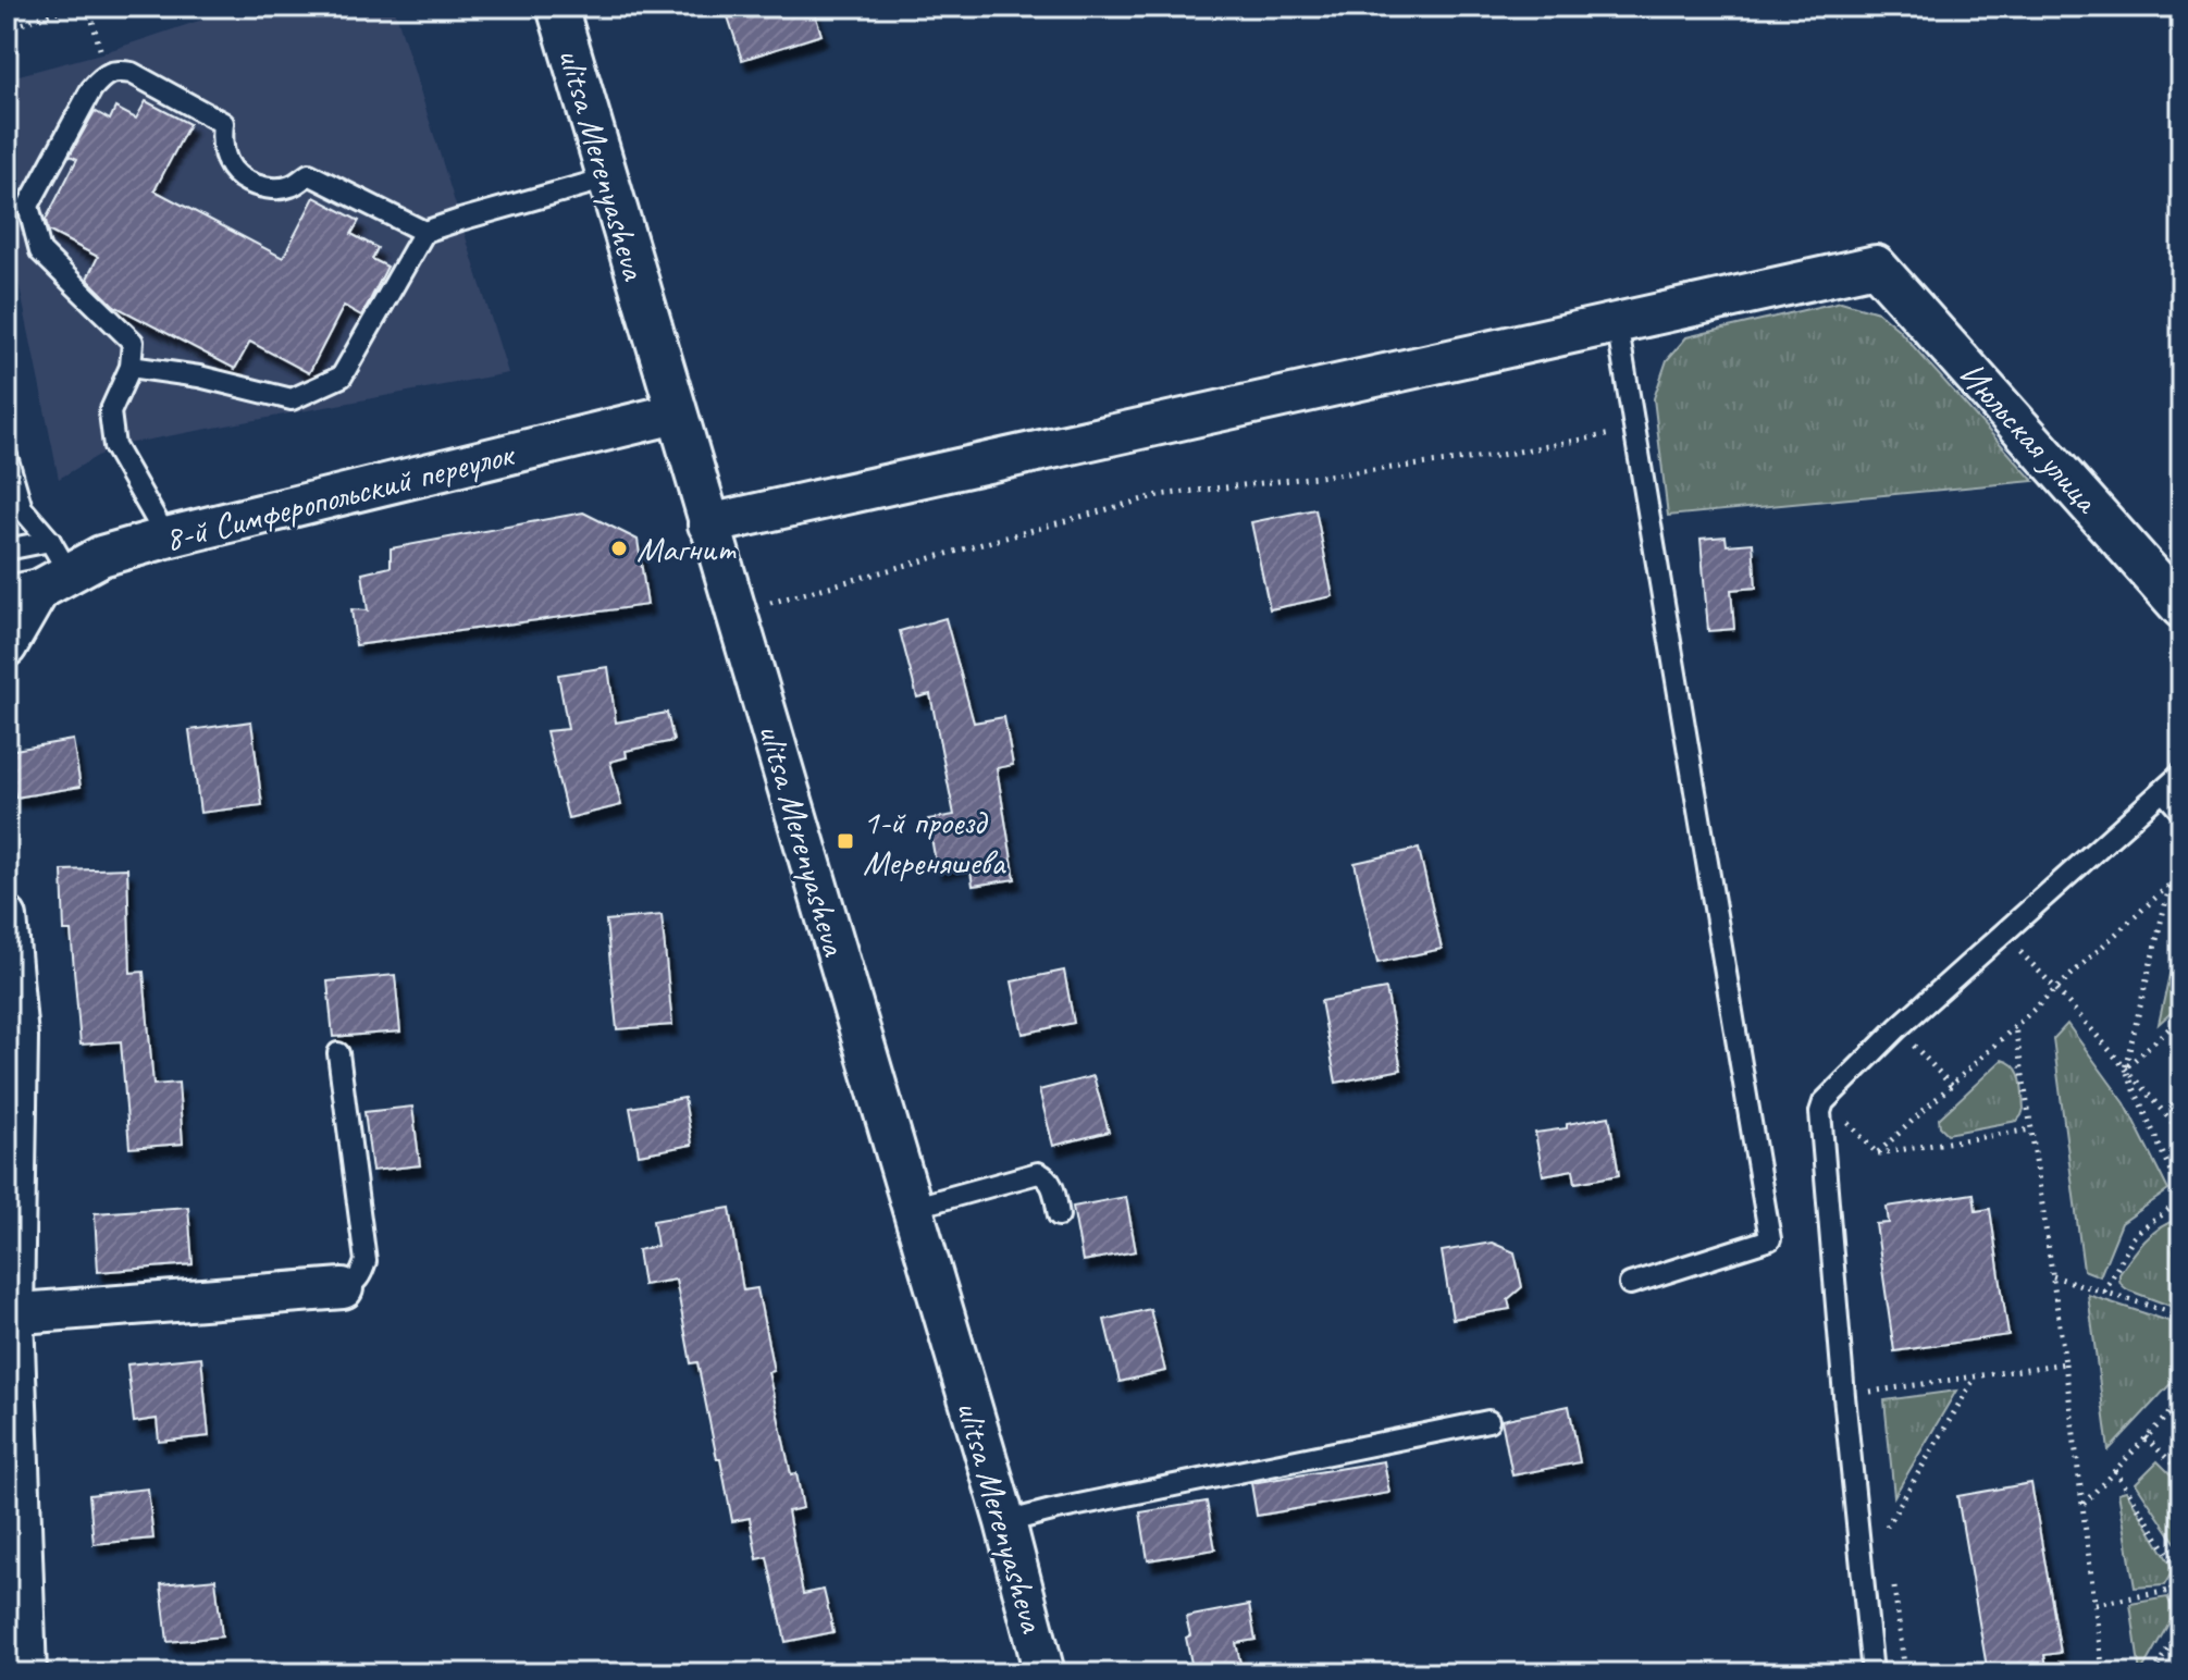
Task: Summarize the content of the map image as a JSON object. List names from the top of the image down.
{
  "streets": {
    "street": ["ulitsa Merenyasheva", "Июльская улица", "8-й Симферопольский переулок"]
  },
  "crossings": [
    ["ulitsa Merenyasheva", "8-й Симферопольский переулок"]
  ],
  "places": {
    "other": ["Магнит"],
    "transit": ["1-й проезд Мереняшева"]
  }
}
